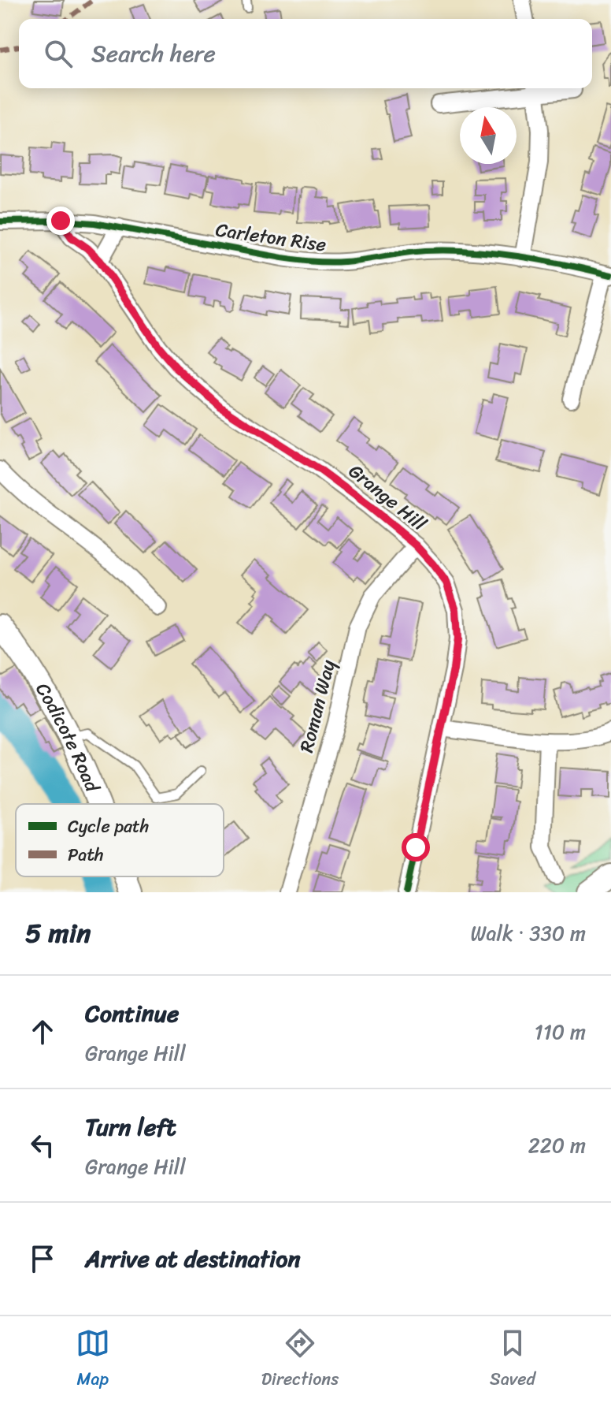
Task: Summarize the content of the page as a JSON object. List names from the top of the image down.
{
  "streets": {
    "main road": ["Codicote Road"],
    "street": ["Carleton Rise", "Grange Hill", "Roman Way"]
  },
  "crossings": [
    ["Carleton Rise", "Grange Hill"],
    ["Grange Hill", "Roman Way"]
  ],
  "legend": ["Cycle path", "Path"],
  "north": "top",
  "page": {
    "search": "Search here",
    "heading": ["5 min", "Walk · 330 m"],
    "list": [
      ["Continue", "Grange Hill", "110 m"],
      ["Turn left", "Grange Hill", "220 m"],
      "Arrive at destination"
    ],
    "nav": ["Map", "Directions", "Saved"]
  }
}
